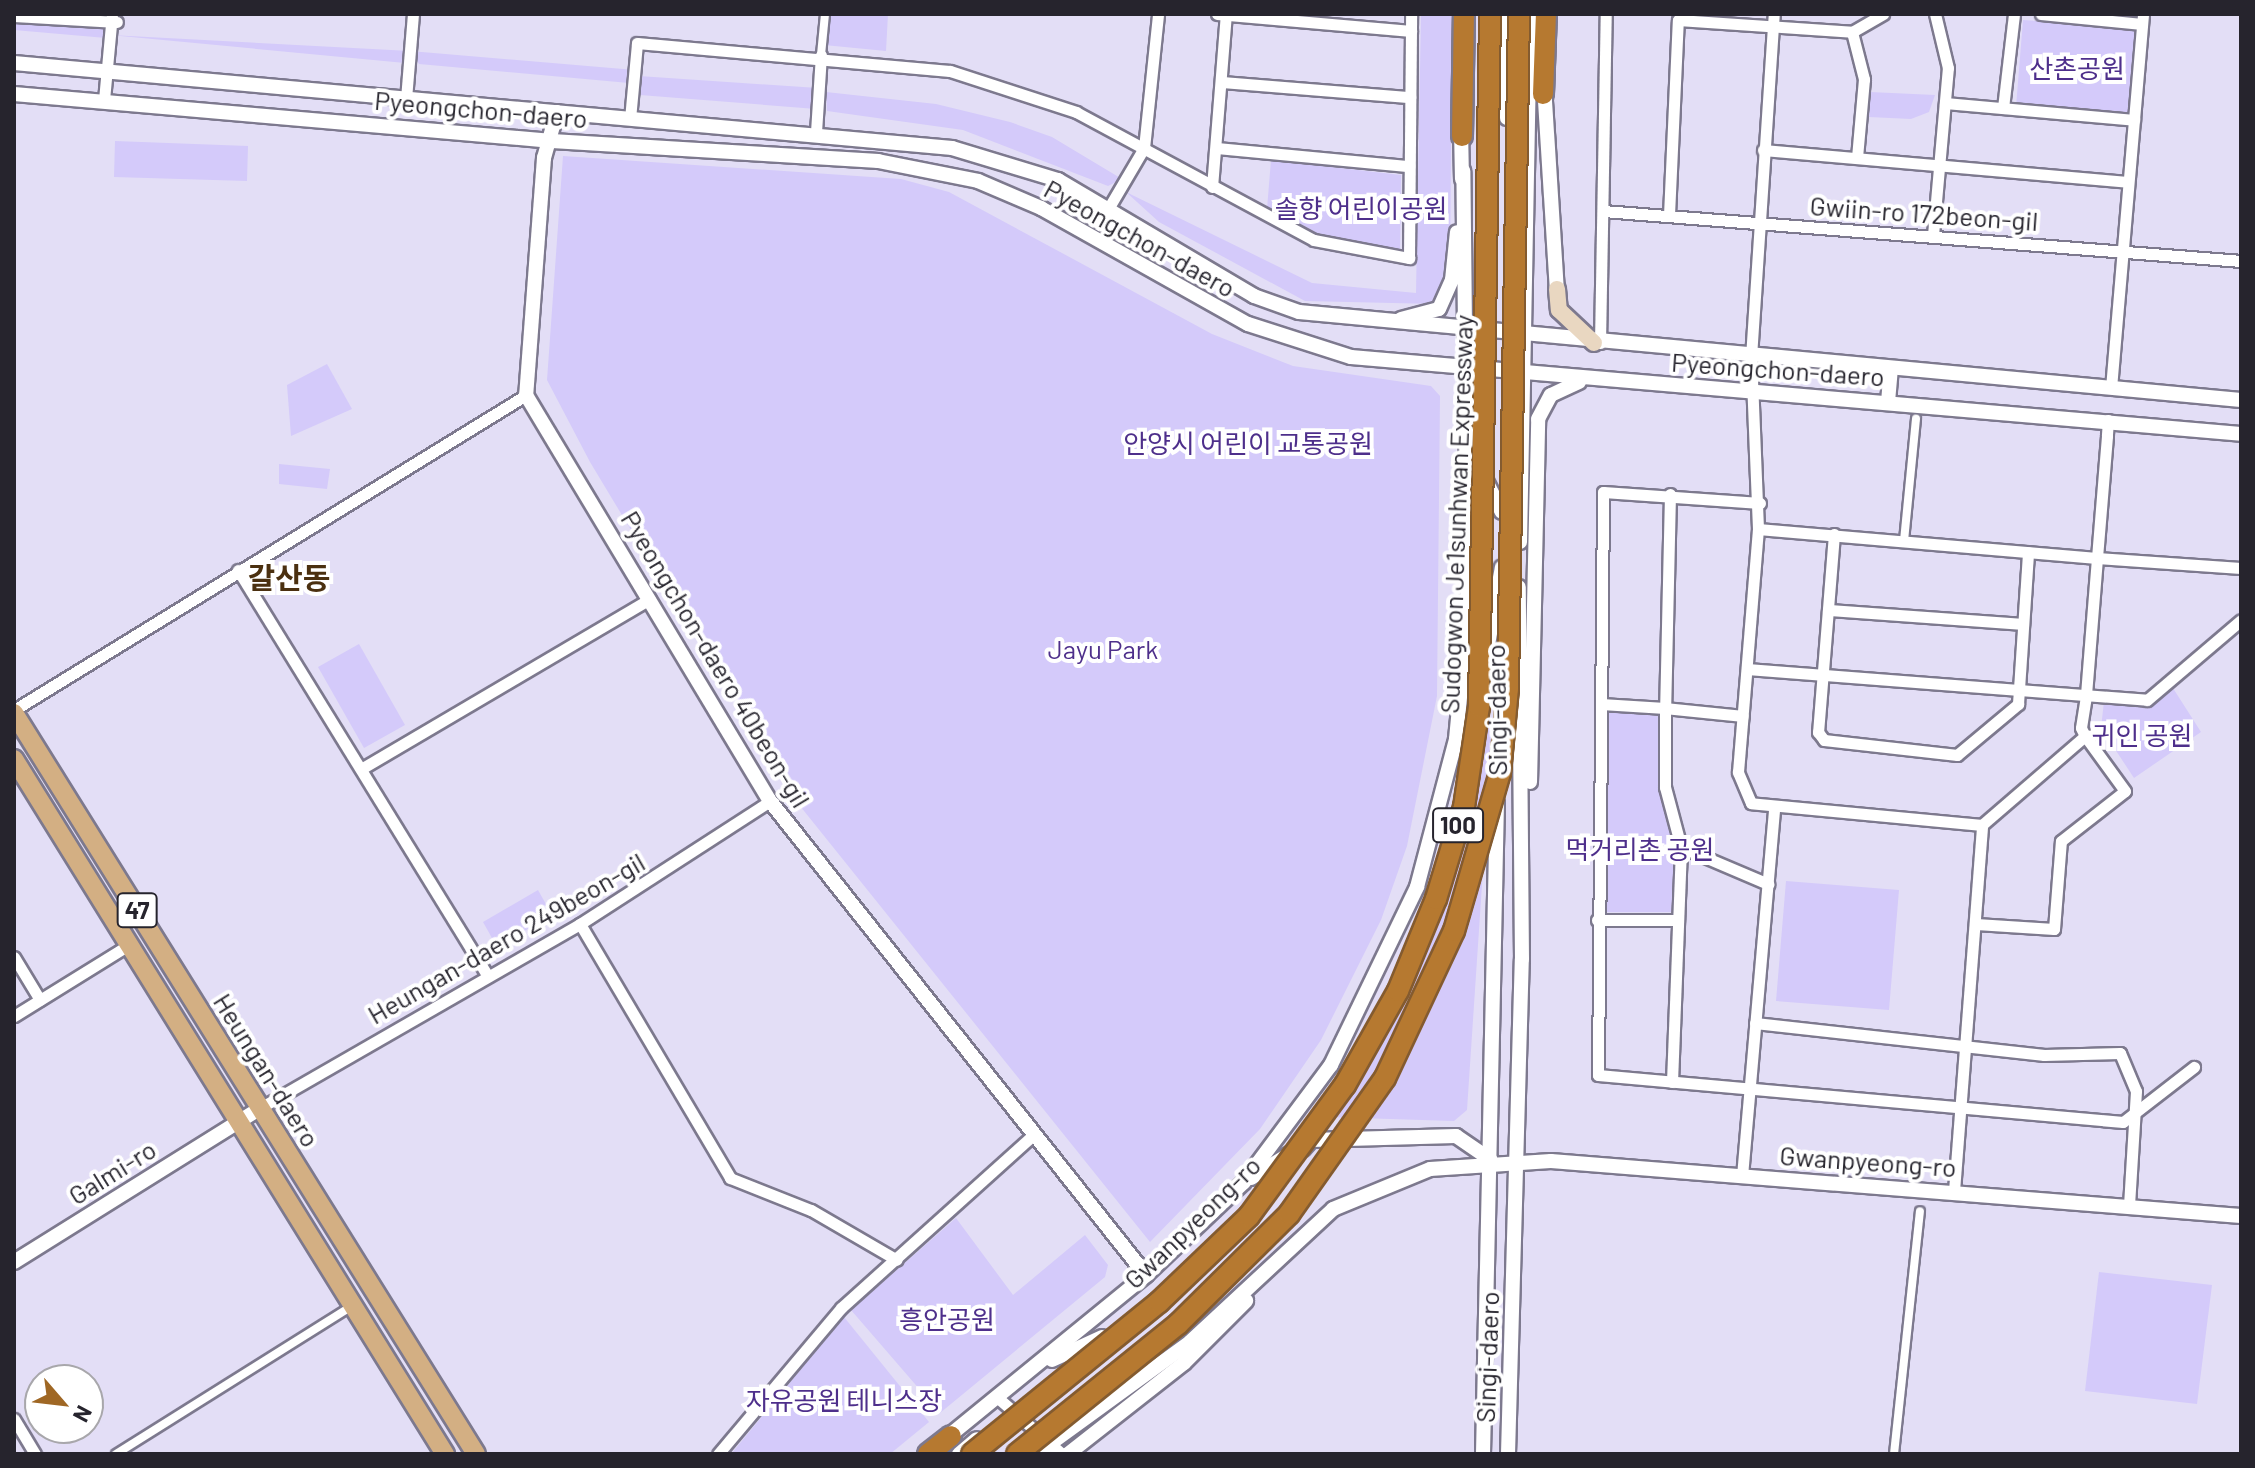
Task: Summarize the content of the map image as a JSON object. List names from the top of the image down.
{
  "streets": {
    "highway": ["Sudogwon Je1sunhwan Expressway", "100"],
    "main road": ["47", "Heungan-daero"],
    "street": [
      "Pyeongchon-daero",
      "Gwiin-ro 172beon-gil",
      "Pyeongchon-daero 40beon-gil",
      "Singi-daero",
      "Heungan-daero 249beon-gil",
      "Gwanpyeong-ro",
      "Galmi-ro"
    ]
  },
  "crossings": [
    ["Pyeongchon-daero", "Singi-daero"],
    ["Pyeongchon-daero 40beon-gil", "Heungan-daero 249beon-gil"],
    ["Singi-daero", "Gwanpyeong-ro"],
    ["Heungan-daero 249beon-gil", "Heungan-daero"],
    ["Heungan-daero 249beon-gil", "Galmi-ro"],
    ["Heungan-daero", "Galmi-ro"]
  ],
  "districts": ["갈산동"],
  "parks": [
    "산촌공원",
    "솔향 어린이공원",
    "안양시 어린이 교통공원",
    "Jayu Park",
    "귀인 공원",
    "먹거리촌 공원",
    "흥안공원",
    "자유공원 테니스장"
  ],
  "north": "bottom right"
}
